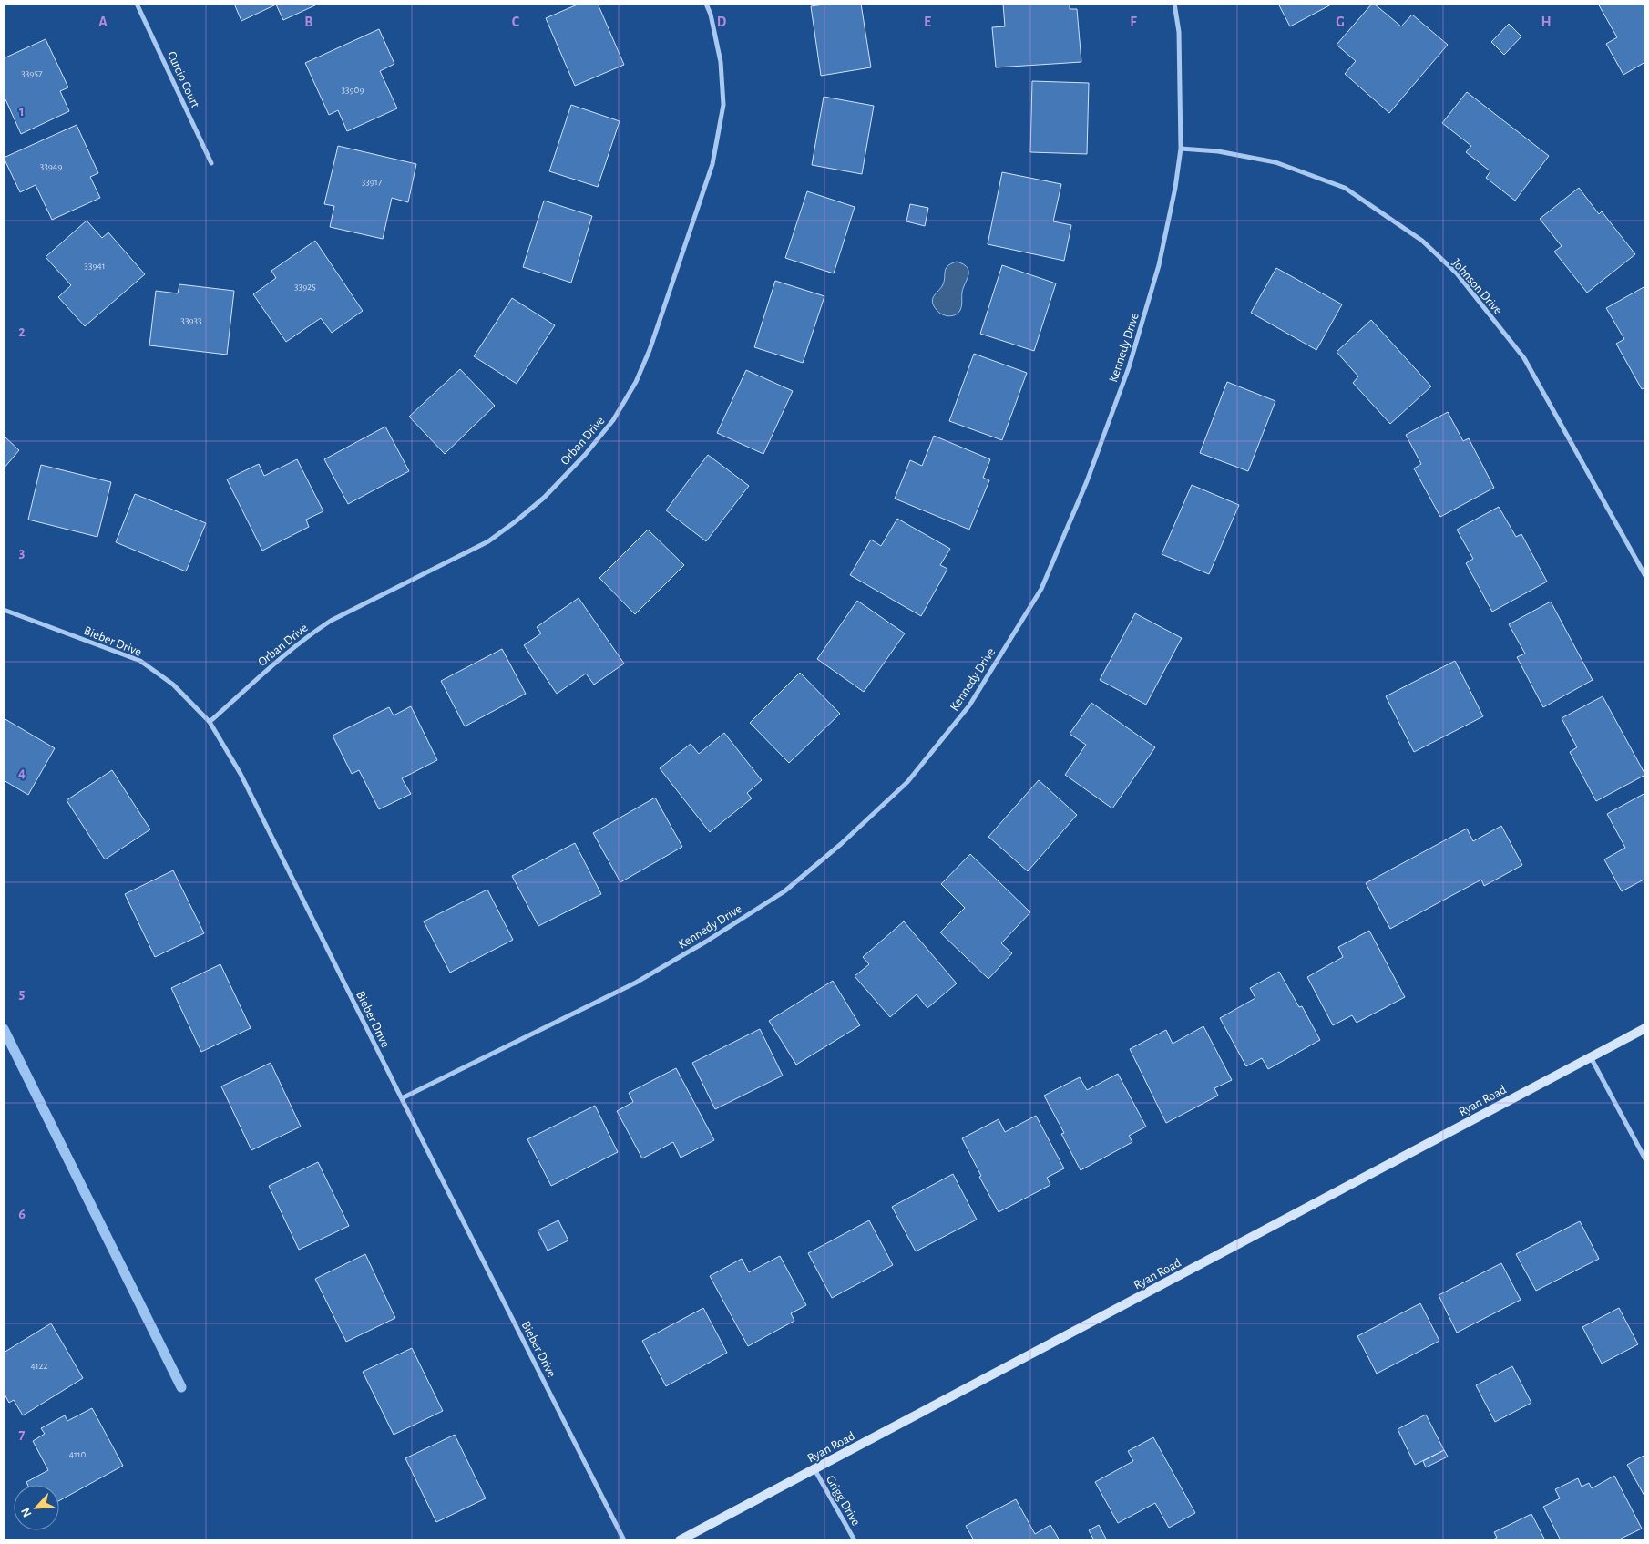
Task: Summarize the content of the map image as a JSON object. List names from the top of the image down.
{
  "streets": {
    "main road": ["Ryan Road"],
    "street": [
      "Curcio Court",
      "Johnson Drive",
      "Kennedy Drive",
      "Orban Drive",
      "Bieber Drive",
      "Grigg Drive"
    ]
  },
  "crossings": [
    ["Johnson Drive", "Kennedy Drive"],
    ["Kennedy Drive", "Bieber Drive"],
    ["Orban Drive", "Bieber Drive"],
    ["Ryan Road", "Grigg Drive"]
  ],
  "house_numbers": [
    "33957",
    "33909",
    "33949",
    "33917",
    "33941",
    "33925",
    "33933",
    "4122",
    "4110"
  ],
  "north": "bottom left",
  "grid": {
    "columns": [
      "A",
      "B",
      "C",
      "D",
      "E",
      "F",
      "G",
      "H"
    ],
    "rows": [
      "1",
      "2",
      "3",
      "4",
      "5",
      "6",
      "7"
    ]
  }
}
